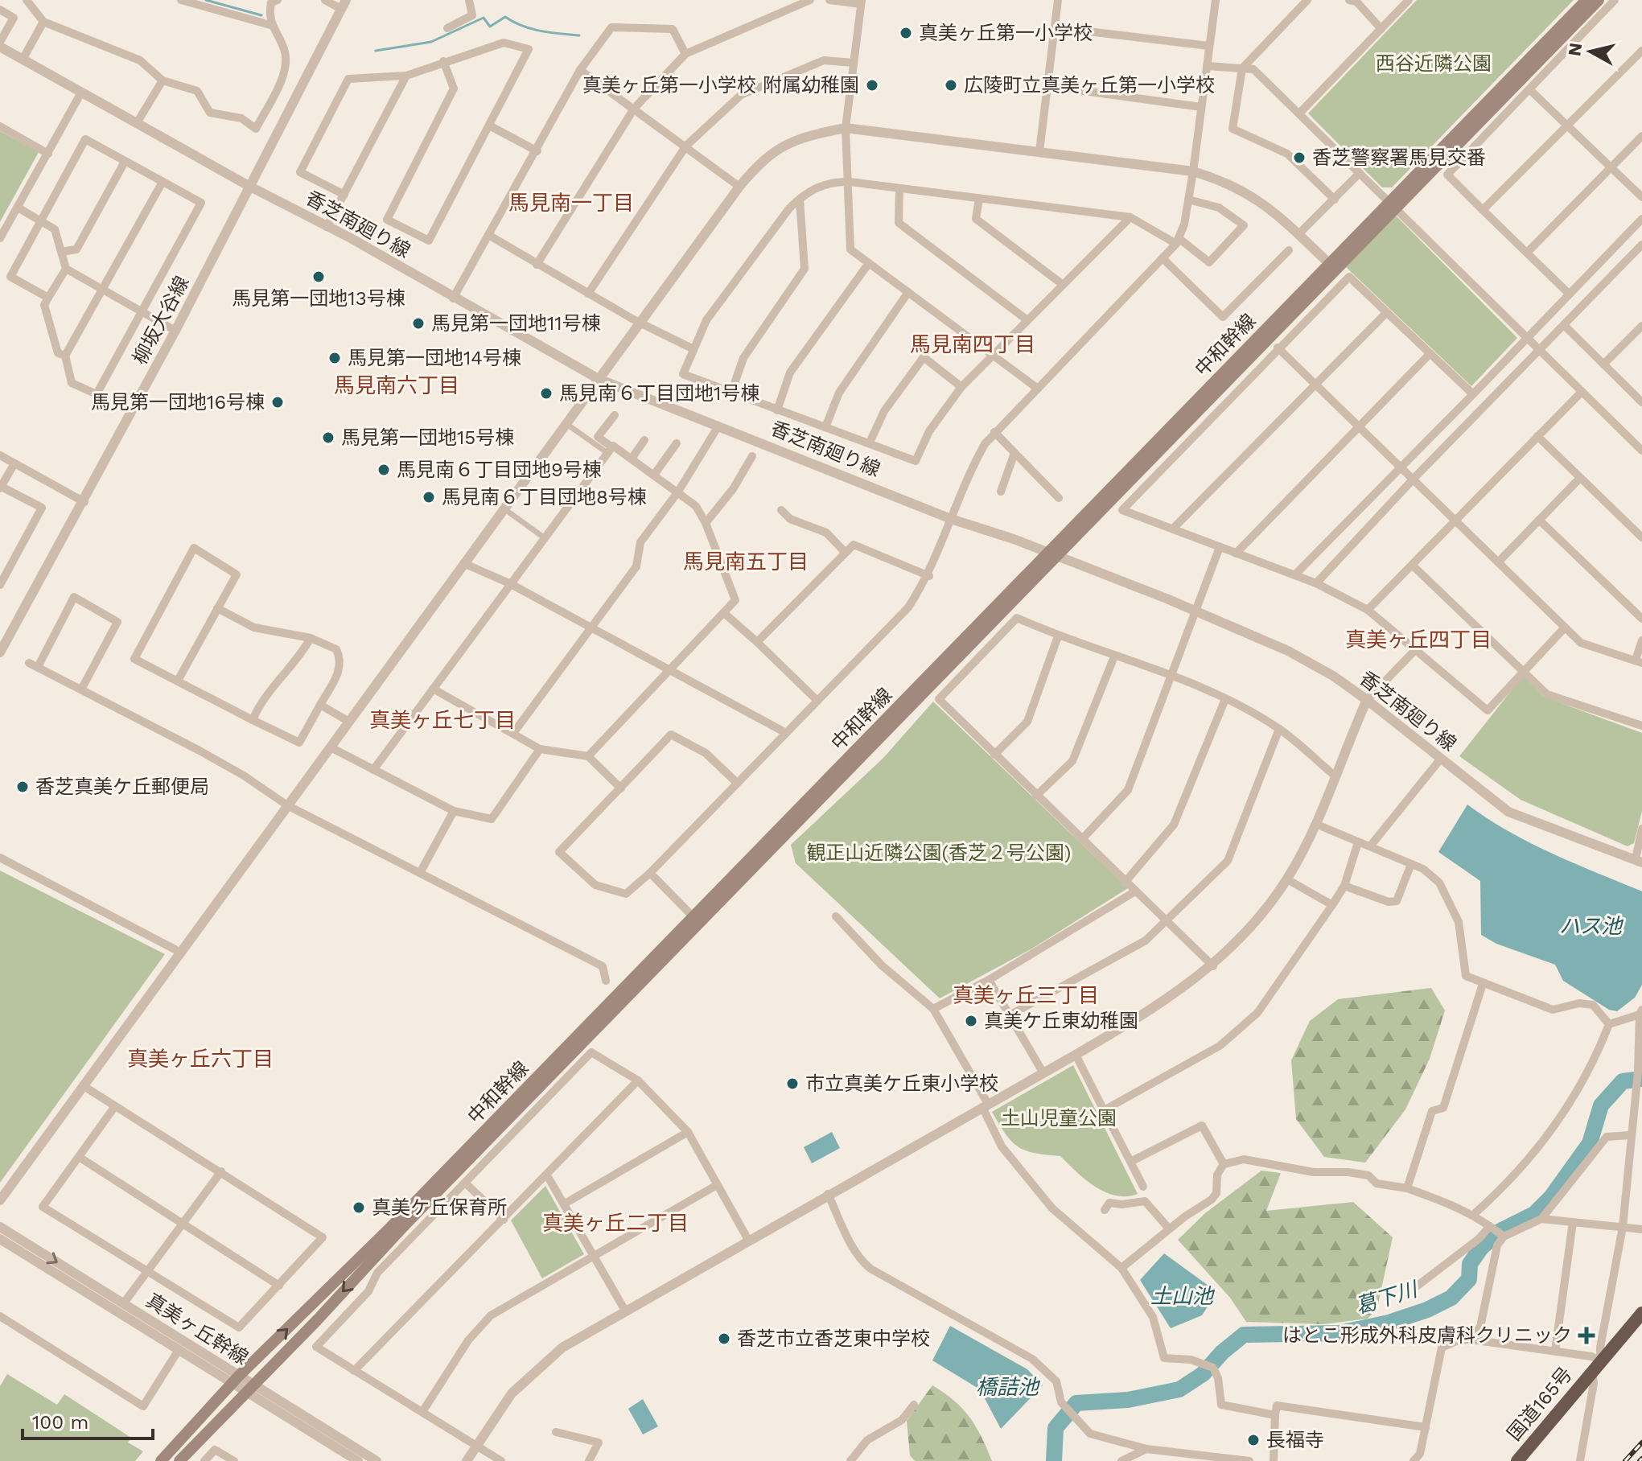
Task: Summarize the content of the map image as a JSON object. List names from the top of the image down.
{
  "streets": {
    "highway": ["国道165号"],
    "main road": ["中和幹線"],
    "street": ["香芝南廻り線", "柳坂大谷線", "真美ヶ丘幹線"]
  },
  "crossings": [
    ["香芝南廻り線", "柳坂大谷線"],
    ["香芝南廻り線", "中和幹線"],
    ["中和幹線", "真美ヶ丘幹線"]
  ],
  "districts": [
    "馬見南一丁目",
    "馬見南四丁目",
    "馬見南六丁目",
    "馬見南五丁目",
    "真美ヶ丘四丁目",
    "真美ヶ丘七丁目",
    "真美ヶ丘三丁目",
    "真美ヶ丘六丁目",
    "真美ヶ丘二丁目"
  ],
  "water": [
    "ハス池",
    "土山池",
    "葛下川",
    "橋詰池"
  ],
  "parks": ["西谷近隣公園", "観正山近隣公園(香芝２号公園)", "土山児童公園"],
  "places": {
    "other": [
      "真美ヶ丘第一小学校",
      "真美ヶ丘第一小学校 附属幼稚園",
      "広陵町立真美ヶ丘第一小学校",
      "香芝警察署馬見交番",
      "馬見第一団地13号棟",
      "馬見第一団地11号棟",
      "馬見第一団地14号棟",
      "馬見南６丁目団地1号棟",
      "馬見第一団地16号棟",
      "馬見第一団地15号棟",
      "馬見南６丁目団地9号棟",
      "馬見南６丁目団地8号棟",
      "香芝真美ケ丘郵便局",
      "真美ケ丘東幼稚園",
      "市立真美ケ丘東小学校",
      "真美ケ丘保育所",
      "香芝市立香芝東中学校",
      "長福寺"
    ],
    "health": ["はとこ形成外科皮膚科クリニック"]
  },
  "scale_bar": "100 m",
  "north": "left"
}
